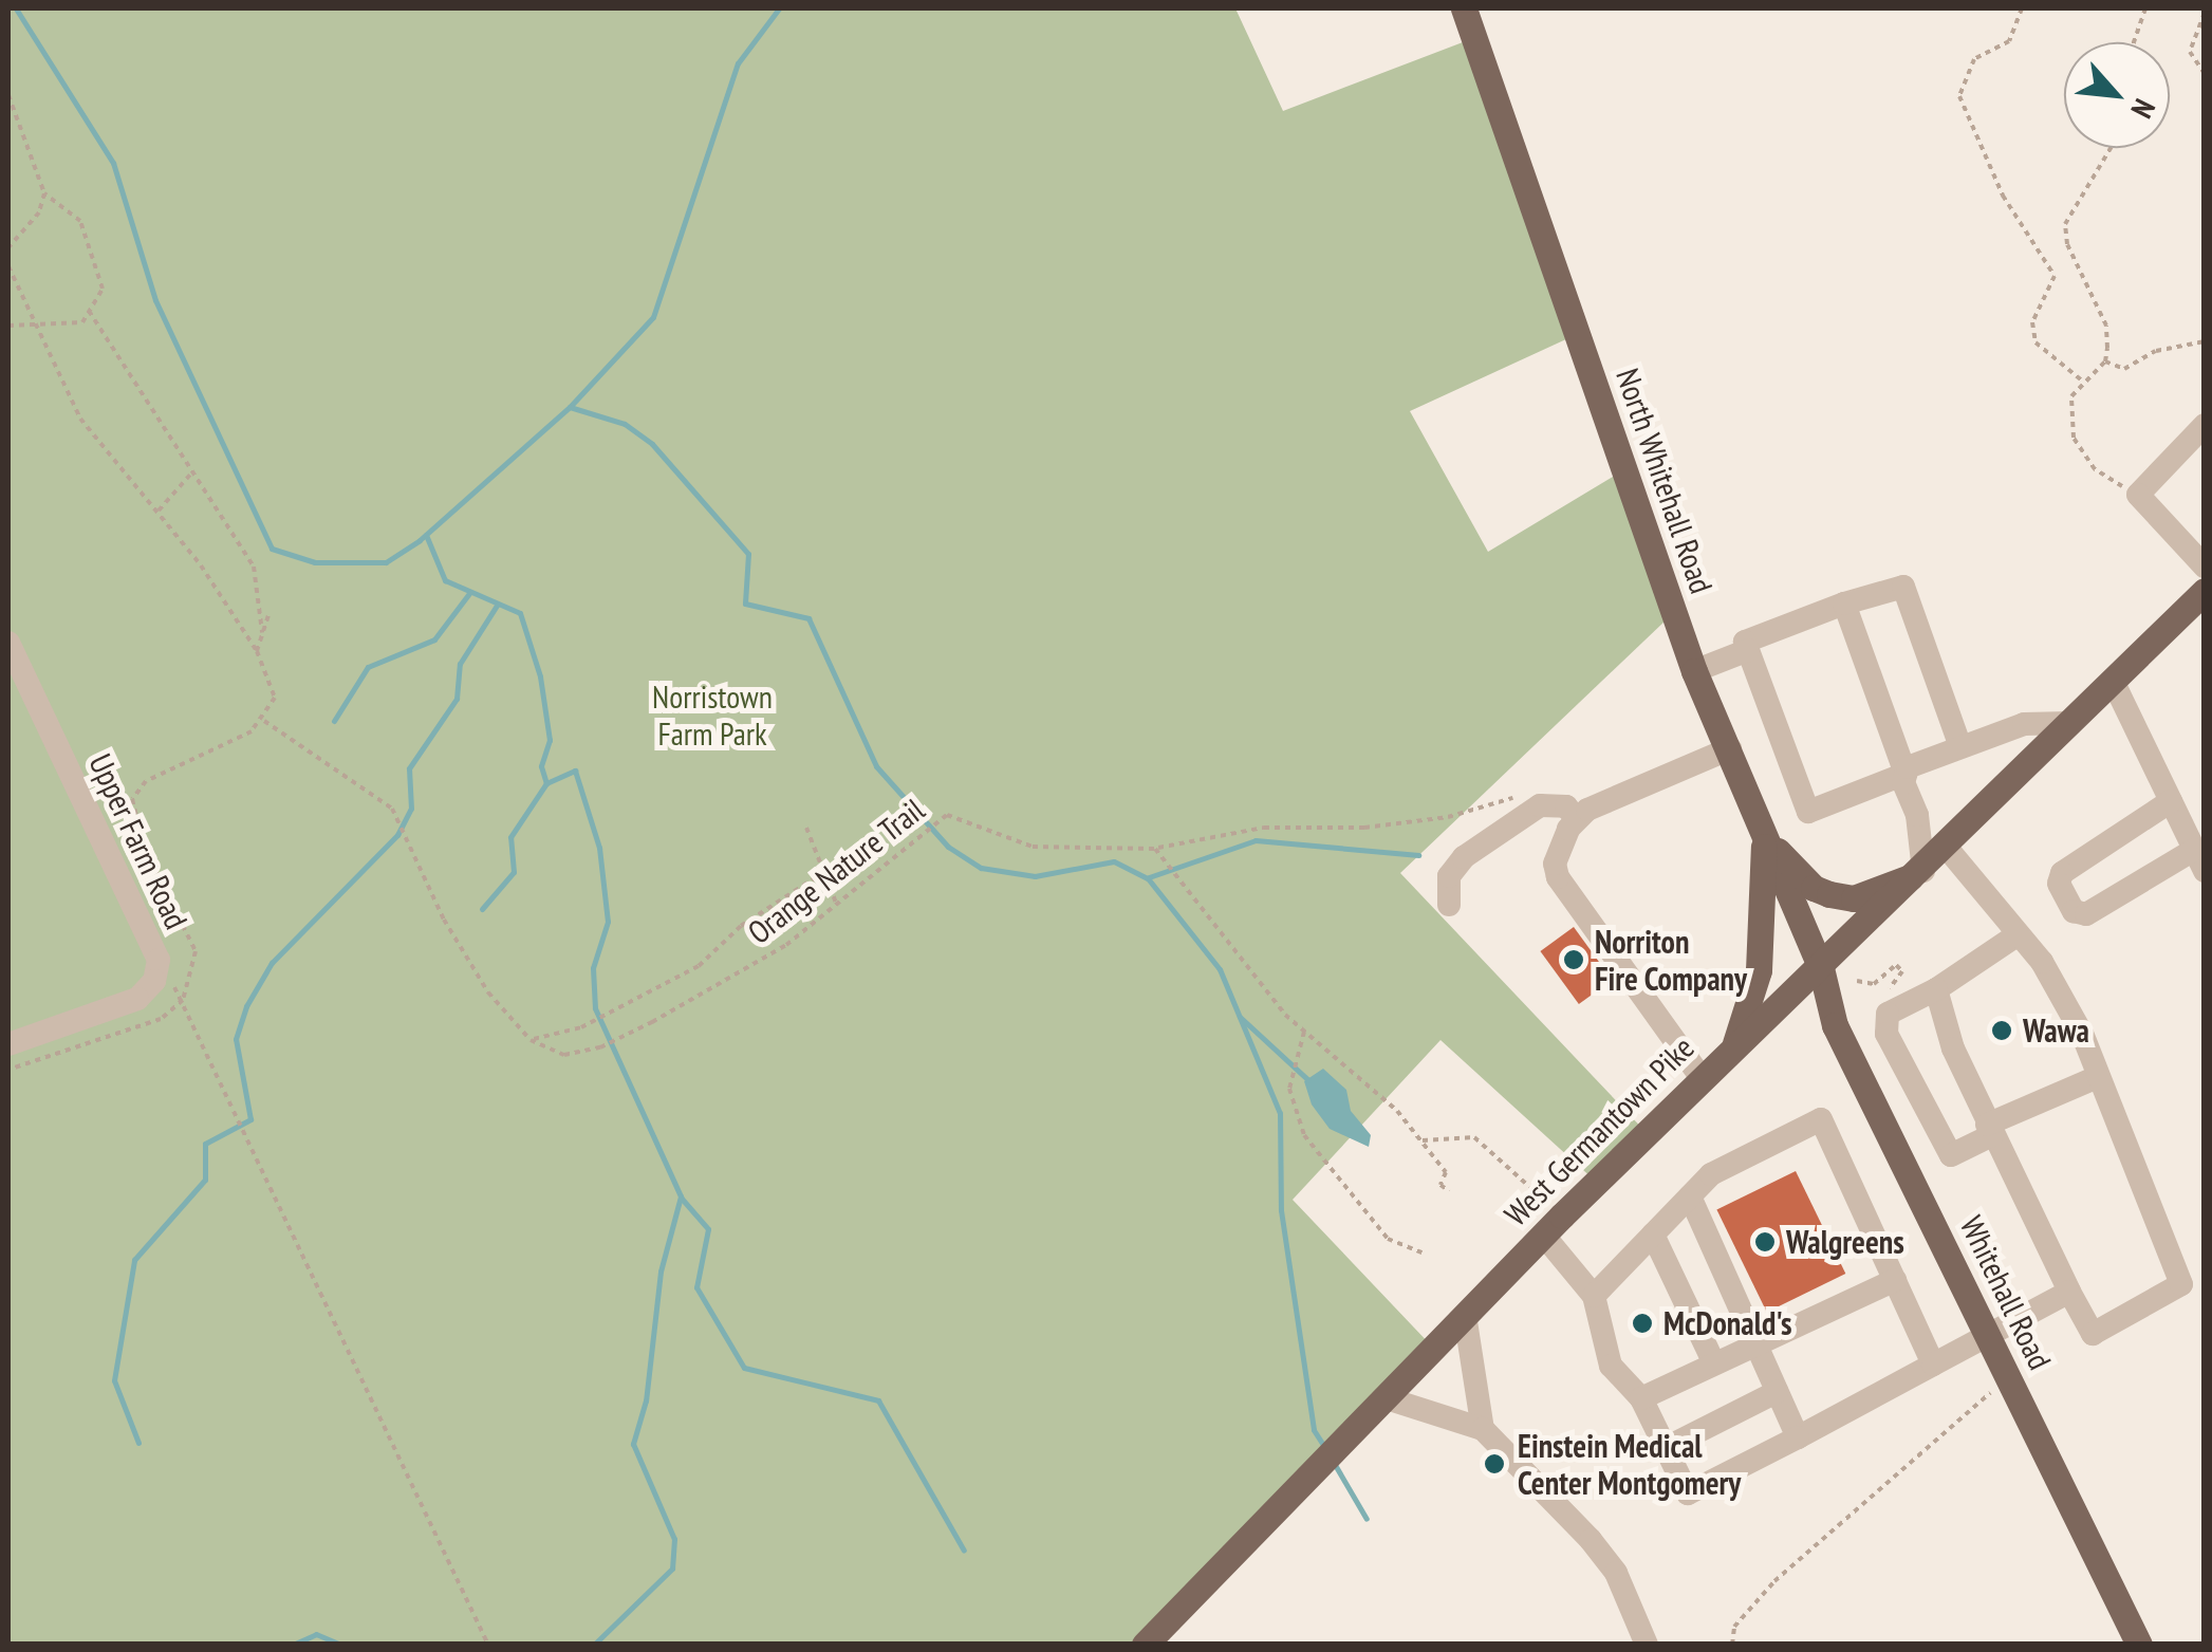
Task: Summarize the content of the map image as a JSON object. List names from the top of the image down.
{
  "streets": {
    "main road": ["North Whitehall Road", "West Germantown Pike", "Whitehall Road"],
    "street": ["Upper Farm Road"],
    "path": ["Orange Nature Trail"]
  },
  "crossings": [
    ["North Whitehall Road", "West Germantown Pike"],
    ["North Whitehall Road", "Whitehall Road"],
    ["West Germantown Pike", "Whitehall Road"]
  ],
  "parks": ["Norristown Farm Park"],
  "places": [
    "Norriton Fire Company",
    "Wawa",
    "Walgreens",
    "McDonald's",
    "Einstein Medical Center Montgomery"
  ],
  "north": "bottom right"
}
